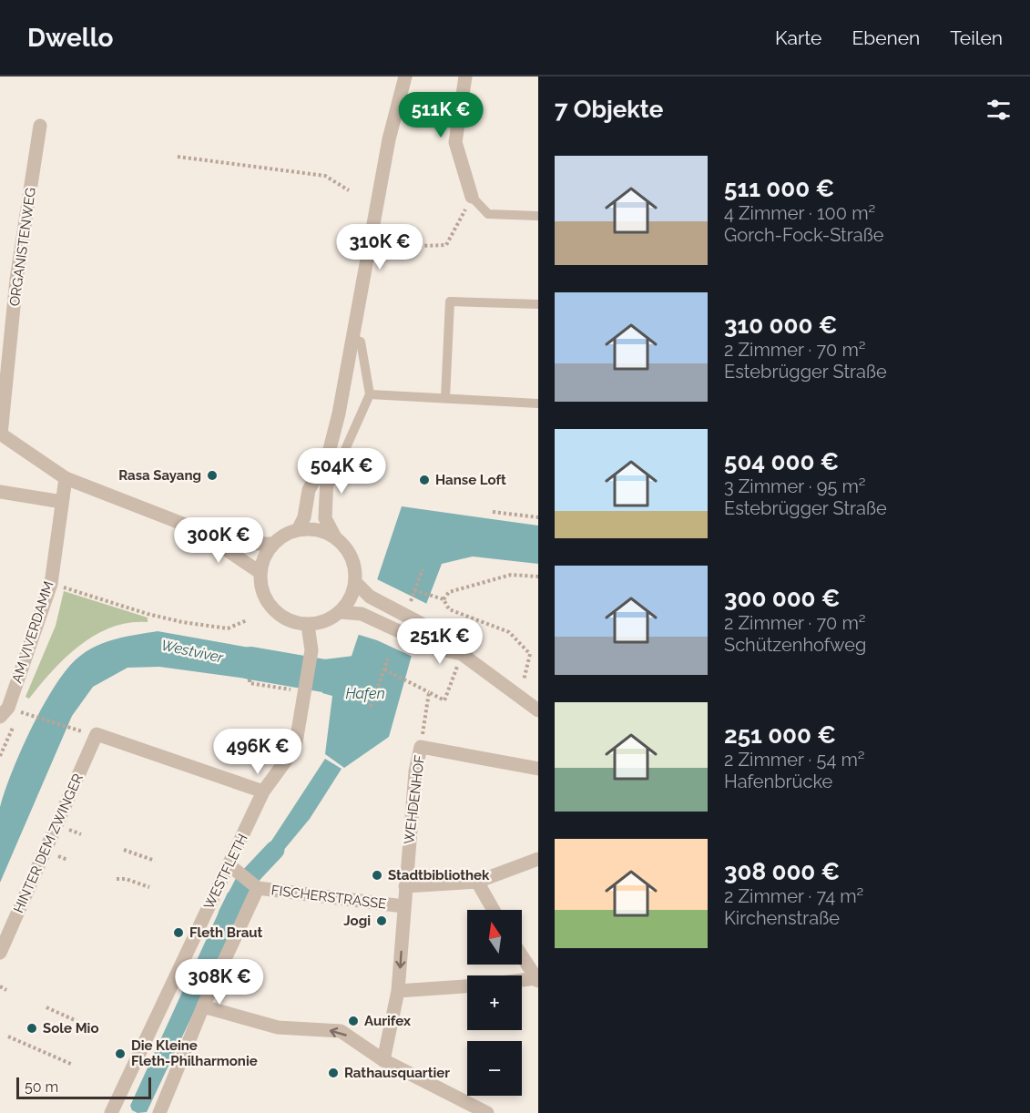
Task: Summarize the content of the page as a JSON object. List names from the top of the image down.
{
  "streets": {
    "street": [
      "ORGANISTENWEG",
      "AM VIVERDAMM",
      "WEHDENHOF",
      "HINTER DEM ZWINGER",
      "WESTFLETH",
      "FISCHERSTRASSE"
    ]
  },
  "crossings": [
    ["WEHDENHOF", "FISCHERSTRASSE"],
    ["HINTER DEM ZWINGER", "WESTFLETH"],
    ["WESTFLETH", "FISCHERSTRASSE"]
  ],
  "water": ["Westviver", "Hafen"],
  "places": [
    "Rasa Sayang",
    "Hanse Loft",
    "Stadtbibliothek",
    "Jogi",
    "Fleth Braut",
    "Aurifex",
    "Sole Mio",
    "Die Kleine Fleth-Philharmonie",
    "Rathausquartier"
  ],
  "scale_bar": "50 m",
  "north": "top",
  "page": {
    "header": "Dwello",
    "nav": ["Karte", "Ebenen", "Teilen"],
    "heading": "7 Objekte",
    "price": [
      "511K €",
      "310K €",
      "504K €",
      "300K €",
      "251K €",
      "496K €",
      "308K €"
    ],
    "list": [
      {
        "name": "511 000 €",
        "note": "4 Zimmer · 100 m² · Gorch-Fock-Straße"
      },
      {
        "name": "310 000 €",
        "note": "2 Zimmer · 70 m² · Estebrügger Straße"
      },
      {
        "name": "504 000 €",
        "note": "3 Zimmer · 95 m² · Estebrügger Straße"
      },
      {
        "name": "300 000 €",
        "note": "2 Zimmer · 70 m² · Schützenhofweg"
      },
      {
        "name": "251 000 €",
        "note": "2 Zimmer · 54 m² · Hafenbrücke"
      },
      {
        "name": "308 000 €",
        "note": "2 Zimmer · 74 m² · Kirchenstraße"
      }
    ],
    "map_buttons": ["+", "−"],
    "scale": "50 m"
  }
}
